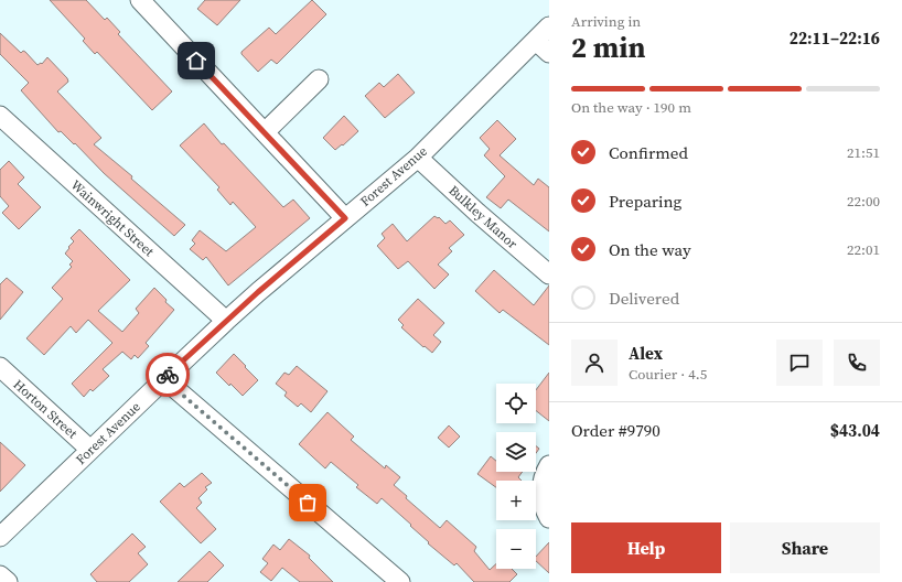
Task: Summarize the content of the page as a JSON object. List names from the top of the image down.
{
  "streets": {
    "street": [
      "Forest Avenue",
      "Bulkley Manor",
      "Wainwright Street",
      "Horton Street"
    ]
  },
  "crossings": [
    ["Forest Avenue", "Bulkley Manor"],
    ["Forest Avenue", "Wainwright Street"],
    ["Forest Avenue", "Horton Street"]
  ],
  "page": {
    "heading": ["2 min", "Arriving in", "22:11–22:16"],
    "panel": [
      "Alex",
      "Courier · 4.5",
      "Order #9790",
      "$43.04"
    ],
    "bar": "On the way · 190 m",
    "list": [
      ["Confirmed", "21:51"],
      ["Preparing", "22:00"],
      ["On the way", "22:01"],
      "Delivered"
    ],
    "map_buttons": ["+", "−"],
    "buttons": ["Help", "Share"]
  }
}
